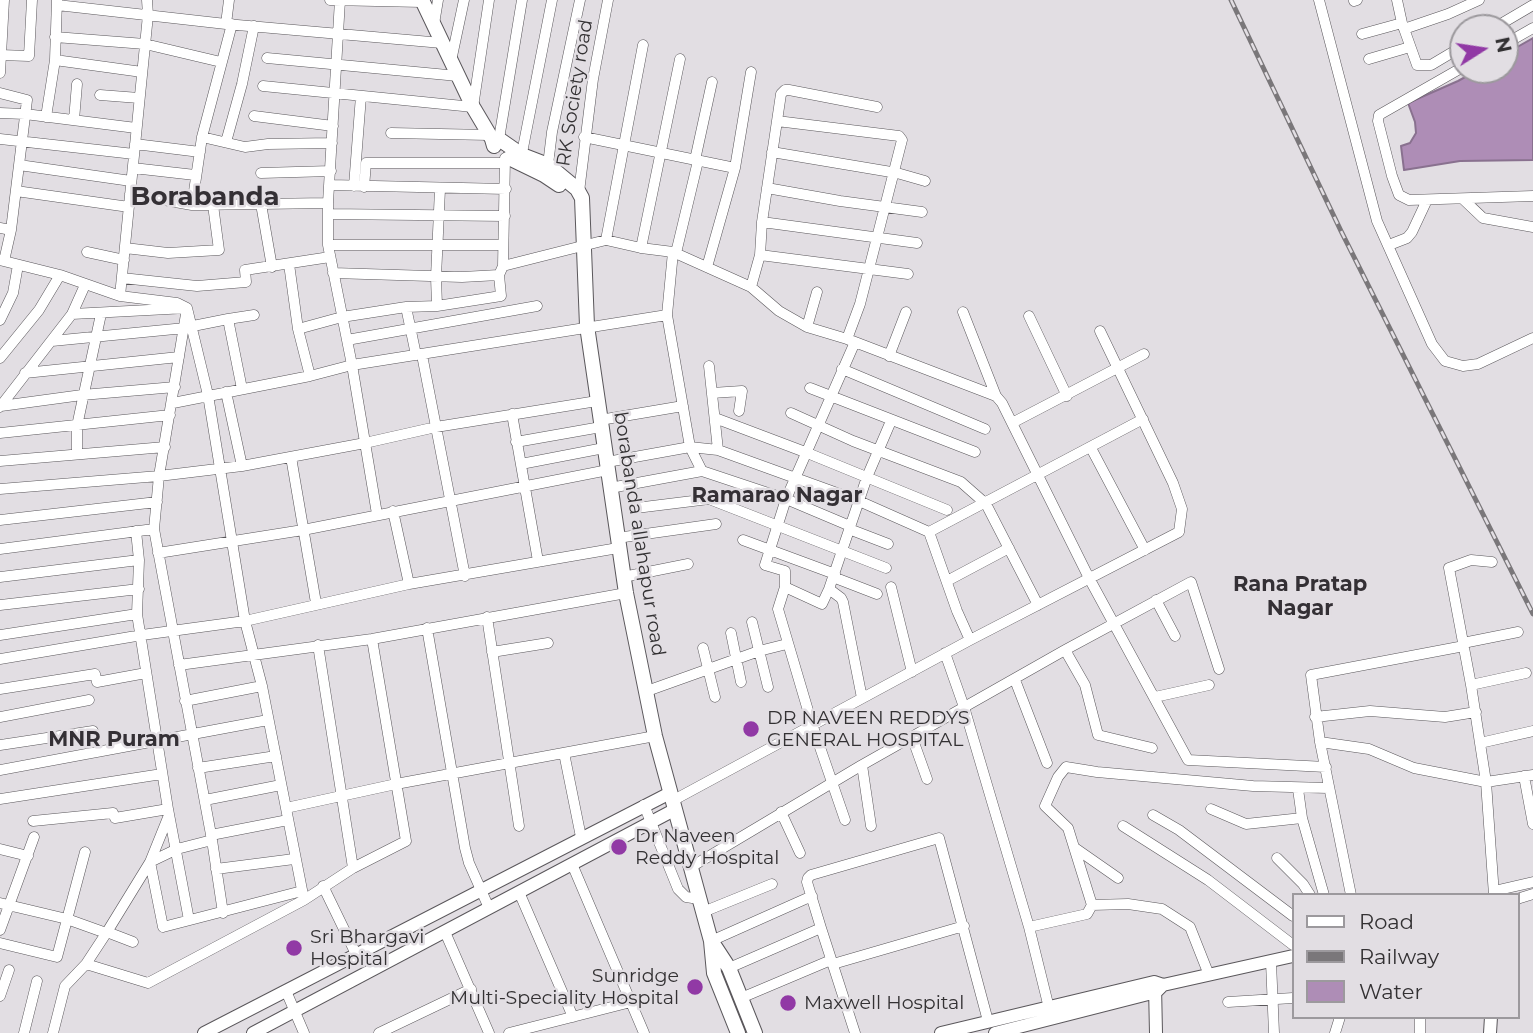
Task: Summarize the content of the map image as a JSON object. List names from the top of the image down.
{
  "streets": {
    "main road": ["borabanda allahapur road"],
    "street": ["RK Society road"]
  },
  "crossings": [
    ["RK Society road", "borabanda allahapur road"]
  ],
  "districts": [
    "Borabanda",
    "Ramarao Nagar",
    "Rana Pratap Nagar",
    "MNR Puram"
  ],
  "places": [
    "DR NAVEEN REDDYS GENERAL HOSPITAL",
    "Dr Naveen Reddy Hospital",
    "Sri Bhargavi Hospital",
    "Sunridge Multi-Speciality Hospital",
    "Maxwell Hospital"
  ],
  "legend": ["Road", "Railway", "Water"],
  "north": "right"
}
